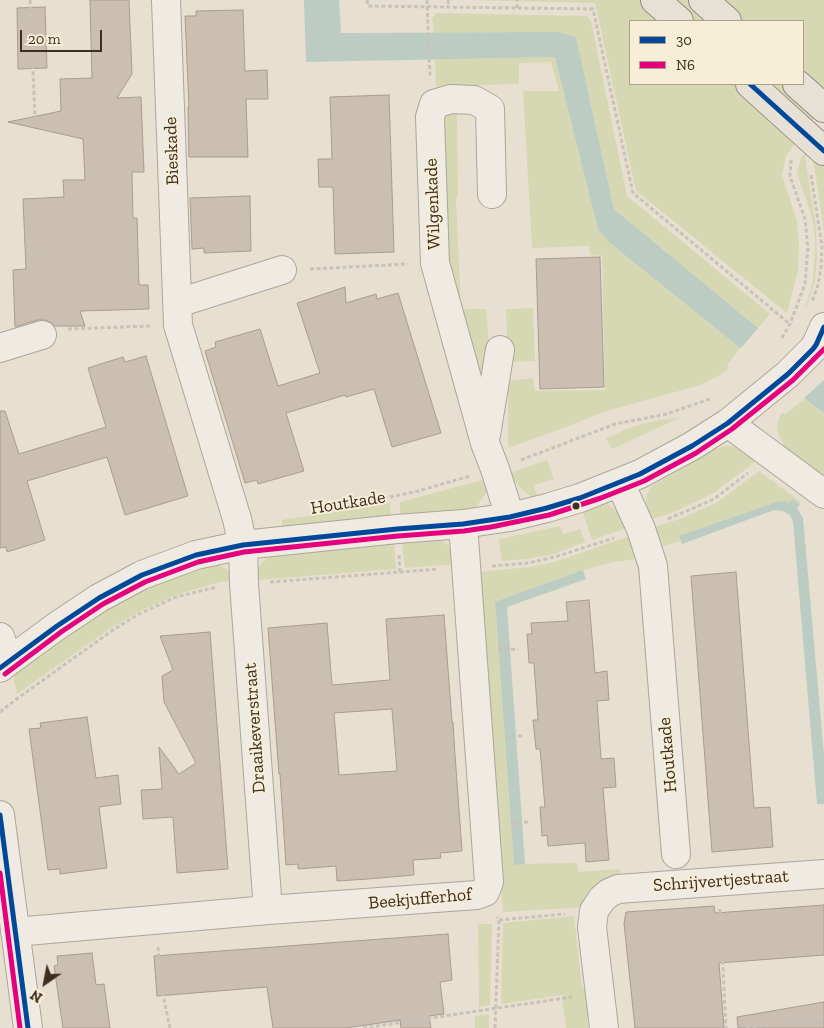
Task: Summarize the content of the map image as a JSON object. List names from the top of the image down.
{
  "streets": {
    "street": [
      "Bieskade",
      "Wilgenkade",
      "Houtkade",
      "Draaikeverstraat",
      "Schrijvertjestraat",
      "Beekjufferhof"
    ]
  },
  "crossings": [
    ["Bieskade", "Houtkade"],
    ["Bieskade", "Draaikeverstraat"],
    ["Wilgenkade", "Houtkade"],
    ["Houtkade", "Draaikeverstraat"],
    ["Houtkade", "Beekjufferhof"],
    ["Draaikeverstraat", "Beekjufferhof"]
  ],
  "lines": ["transit line 30", "transit line N6"],
  "legend": ["30", "N6"],
  "scale_bar": "20 m",
  "north": "bottom left"
}
